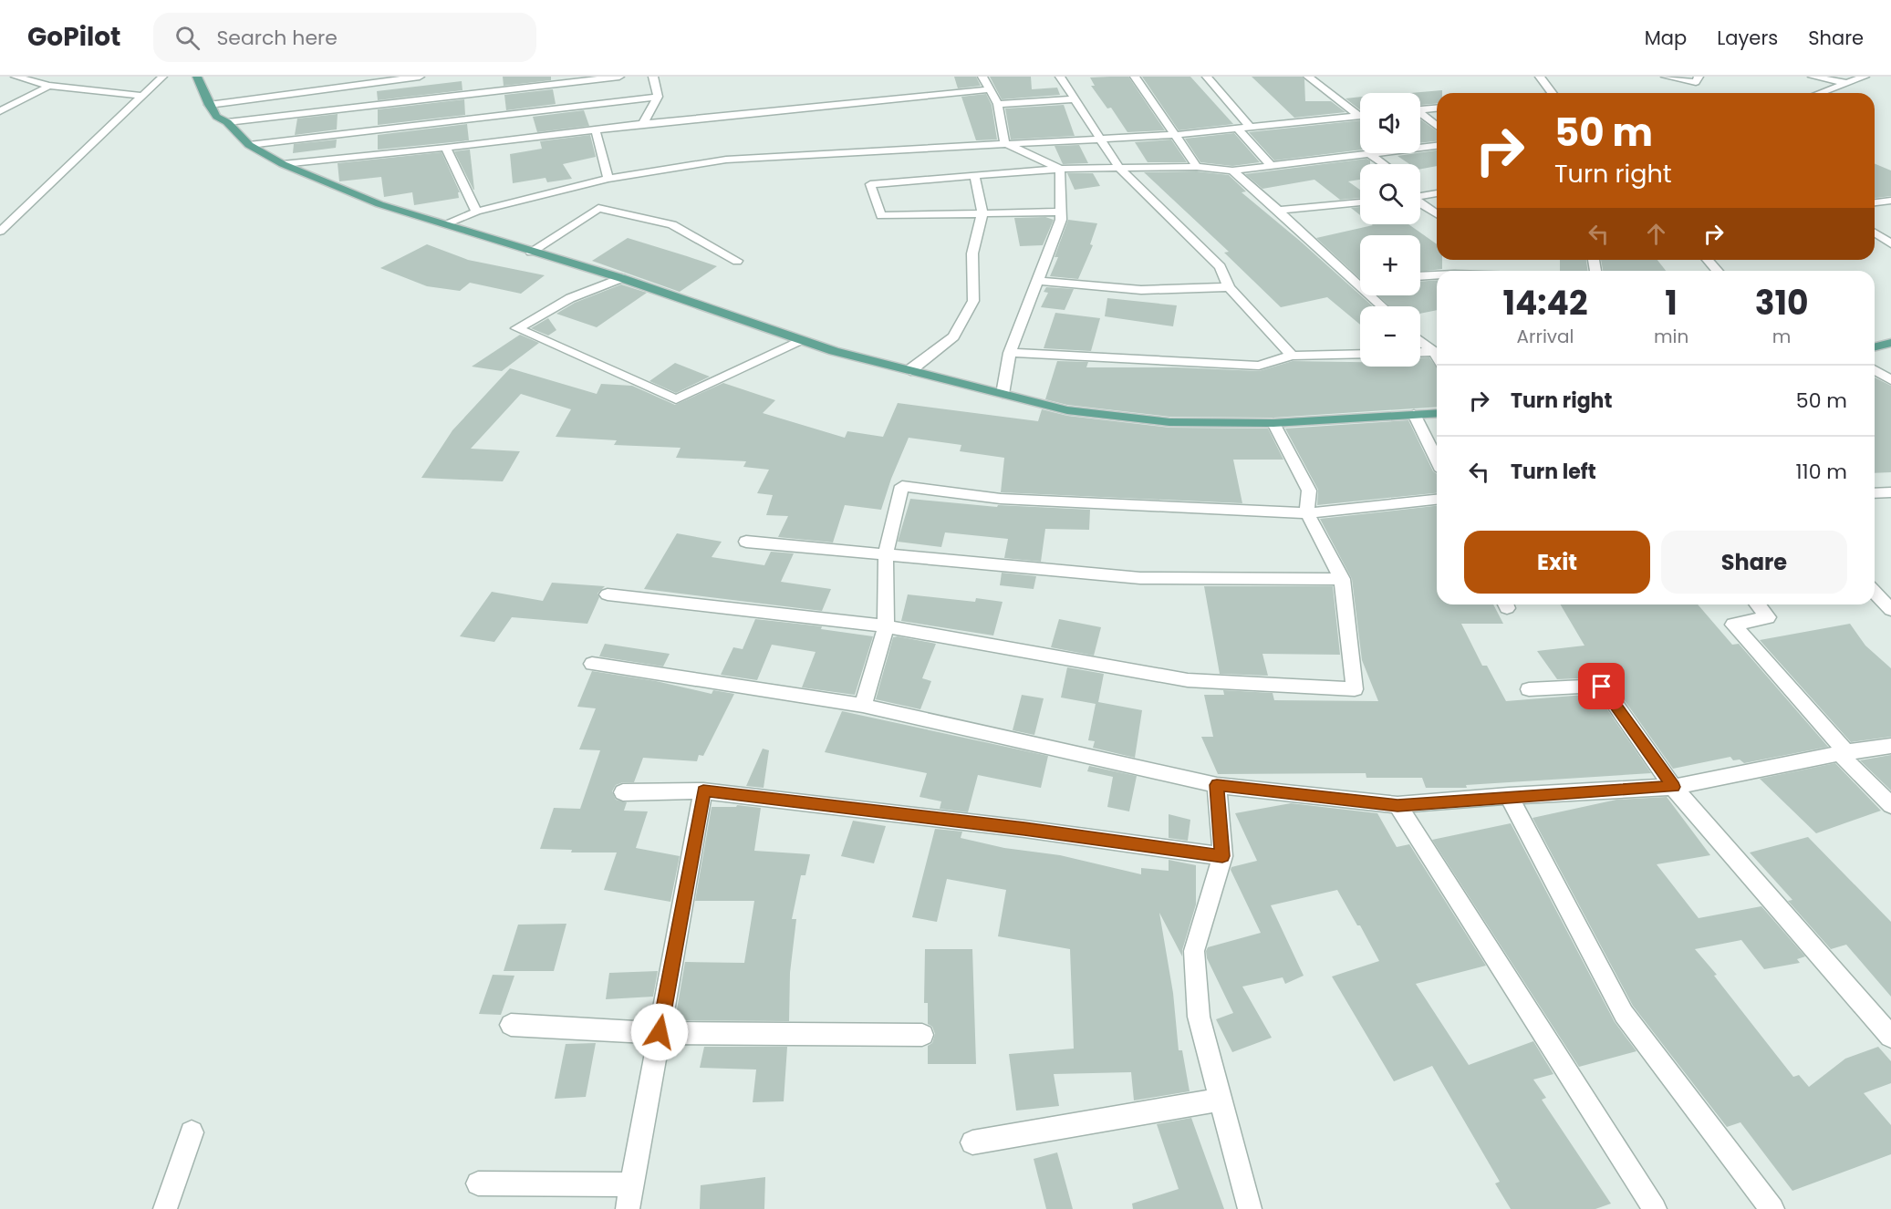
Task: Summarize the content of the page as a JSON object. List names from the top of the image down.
{
  "page": {
    "header": "GoPilot",
    "search": "Search here",
    "nav": ["Map", "Layers", "Share"],
    "map_buttons": ["+", "−"],
    "turn": ["50 m", "Turn right"],
    "eta": [
      "14:42",
      "Arrival",
      "1",
      "min",
      "310",
      "m"
    ],
    "list": [
      {
        "name": "Turn right",
        "value": "50 m"
      },
      {
        "name": "Turn left",
        "value": "110 m"
      }
    ],
    "buttons": ["Exit", "Share"]
  }
}
